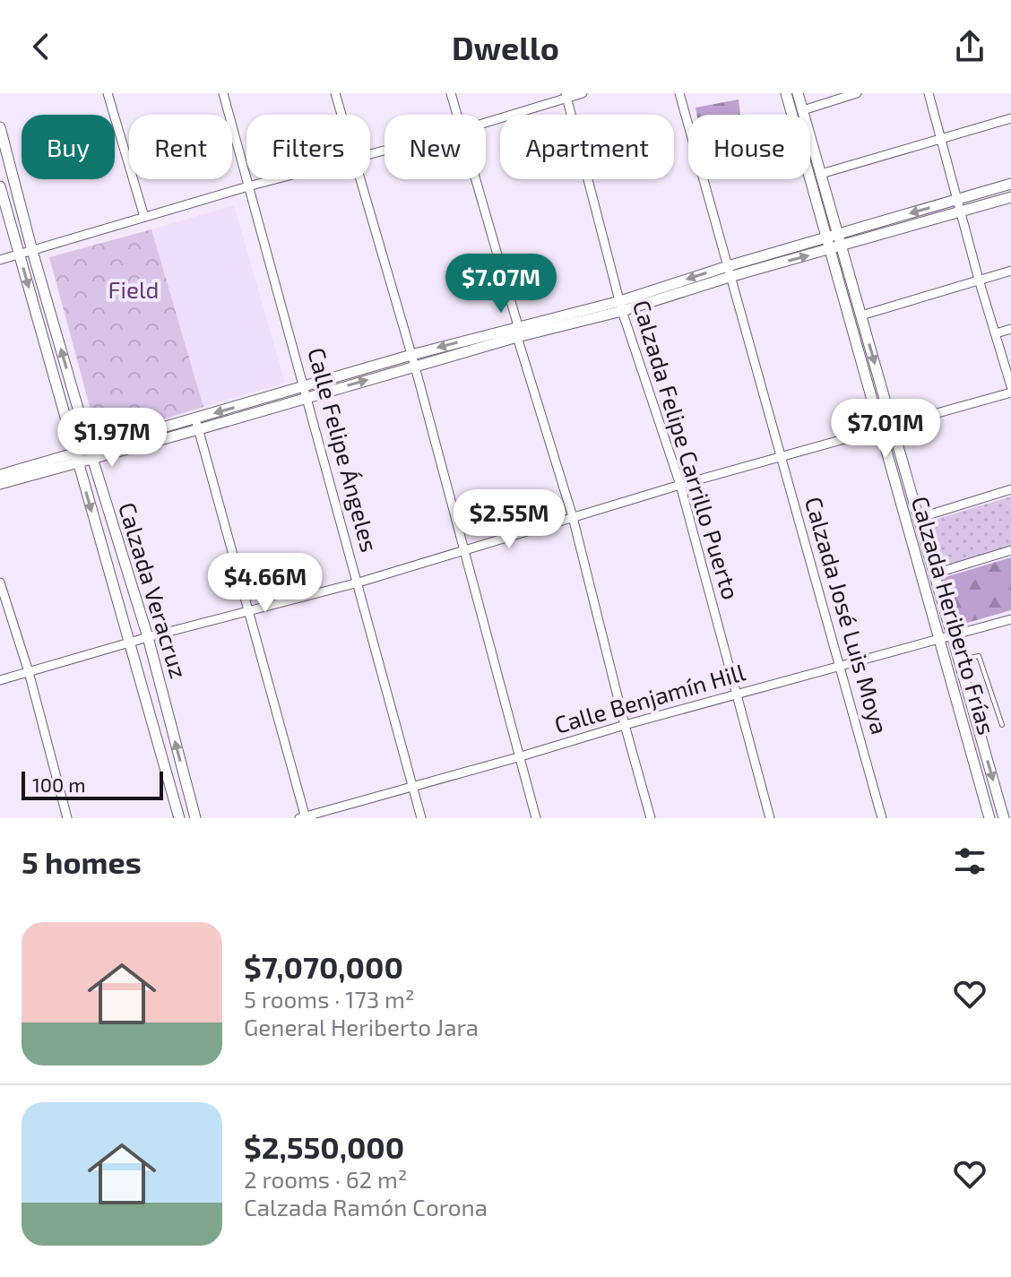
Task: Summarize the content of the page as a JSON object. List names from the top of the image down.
{
  "streets": {
    "street": [
      "Calle Felipe Ángeles",
      "Calzada Felipe Carrillo Puerto",
      "Calzada Veracruz",
      "Calzada José Luis Moya",
      "Calzada Heriberto Frías",
      "Calle Benjamín Hill"
    ]
  },
  "crossings": [
    ["Calle Felipe Ángeles", "Calle Benjamín Hill"],
    ["Calzada Felipe Carrillo Puerto", "Calle Benjamín Hill"],
    ["Calzada José Luis Moya", "Calle Benjamín Hill"],
    ["Calzada Heriberto Frías", "Calle Benjamín Hill"]
  ],
  "parks": ["Field"],
  "scale_bar": "100 m",
  "page": {
    "header": "Dwello",
    "chip": [
      "Buy",
      "Rent",
      "Filters",
      "New",
      "Apartment",
      "House"
    ],
    "price": [
      "$7.07M",
      "$7.01M",
      "$1.97M",
      "$2.55M",
      "$4.66M"
    ],
    "scale": "100 m",
    "heading": "5 homes",
    "list": [
      {
        "name": "$7,070,000",
        "note": "5 rooms · 173 m² · General Heriberto Jara"
      },
      {
        "name": "$2,550,000",
        "note": "2 rooms · 62 m² · Calzada Ramón Corona"
      }
    ]
  }
}
